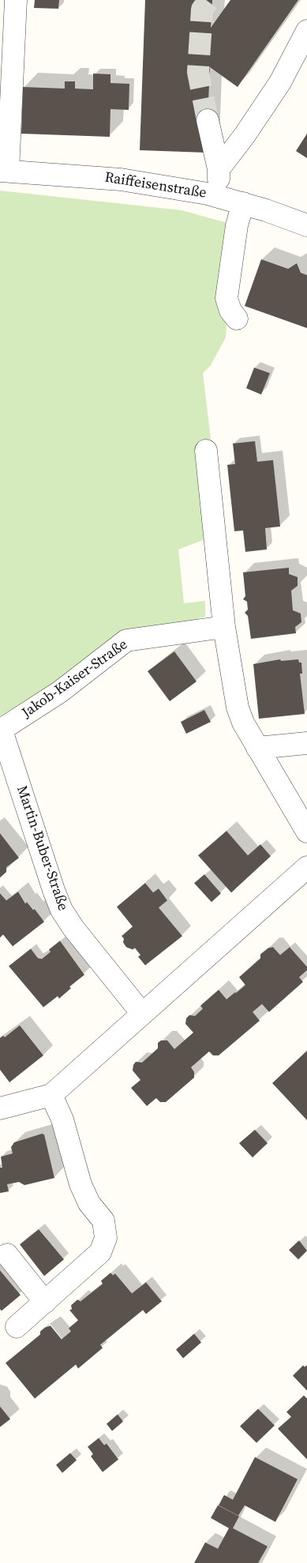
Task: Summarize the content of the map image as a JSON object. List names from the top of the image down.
{
  "streets": {
    "street": ["Raiffeisenstraße", "Jakob-Kaiser-Straße", "Martin-Buber-Straße"]
  },
  "crossings": [
    ["Jakob-Kaiser-Straße", "Martin-Buber-Straße"]
  ]
}
